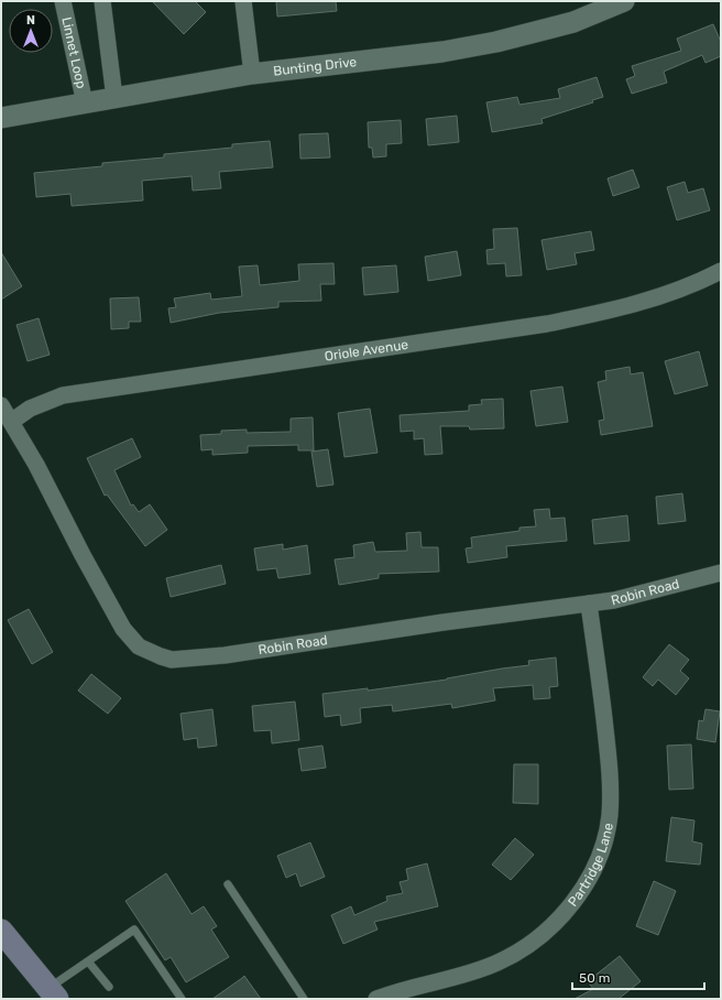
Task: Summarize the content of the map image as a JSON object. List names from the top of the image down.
{
  "streets": {
    "street": [
      "Linnet Loop",
      "Bunting Drive",
      "Oriole Avenue",
      "Robin Road",
      "Partridge Lane"
    ]
  },
  "crossings": [
    ["Linnet Loop", "Bunting Drive"],
    ["Oriole Avenue", "Robin Road"],
    ["Robin Road", "Partridge Lane"]
  ],
  "scale_bar": "50 m",
  "north": "top"
}
